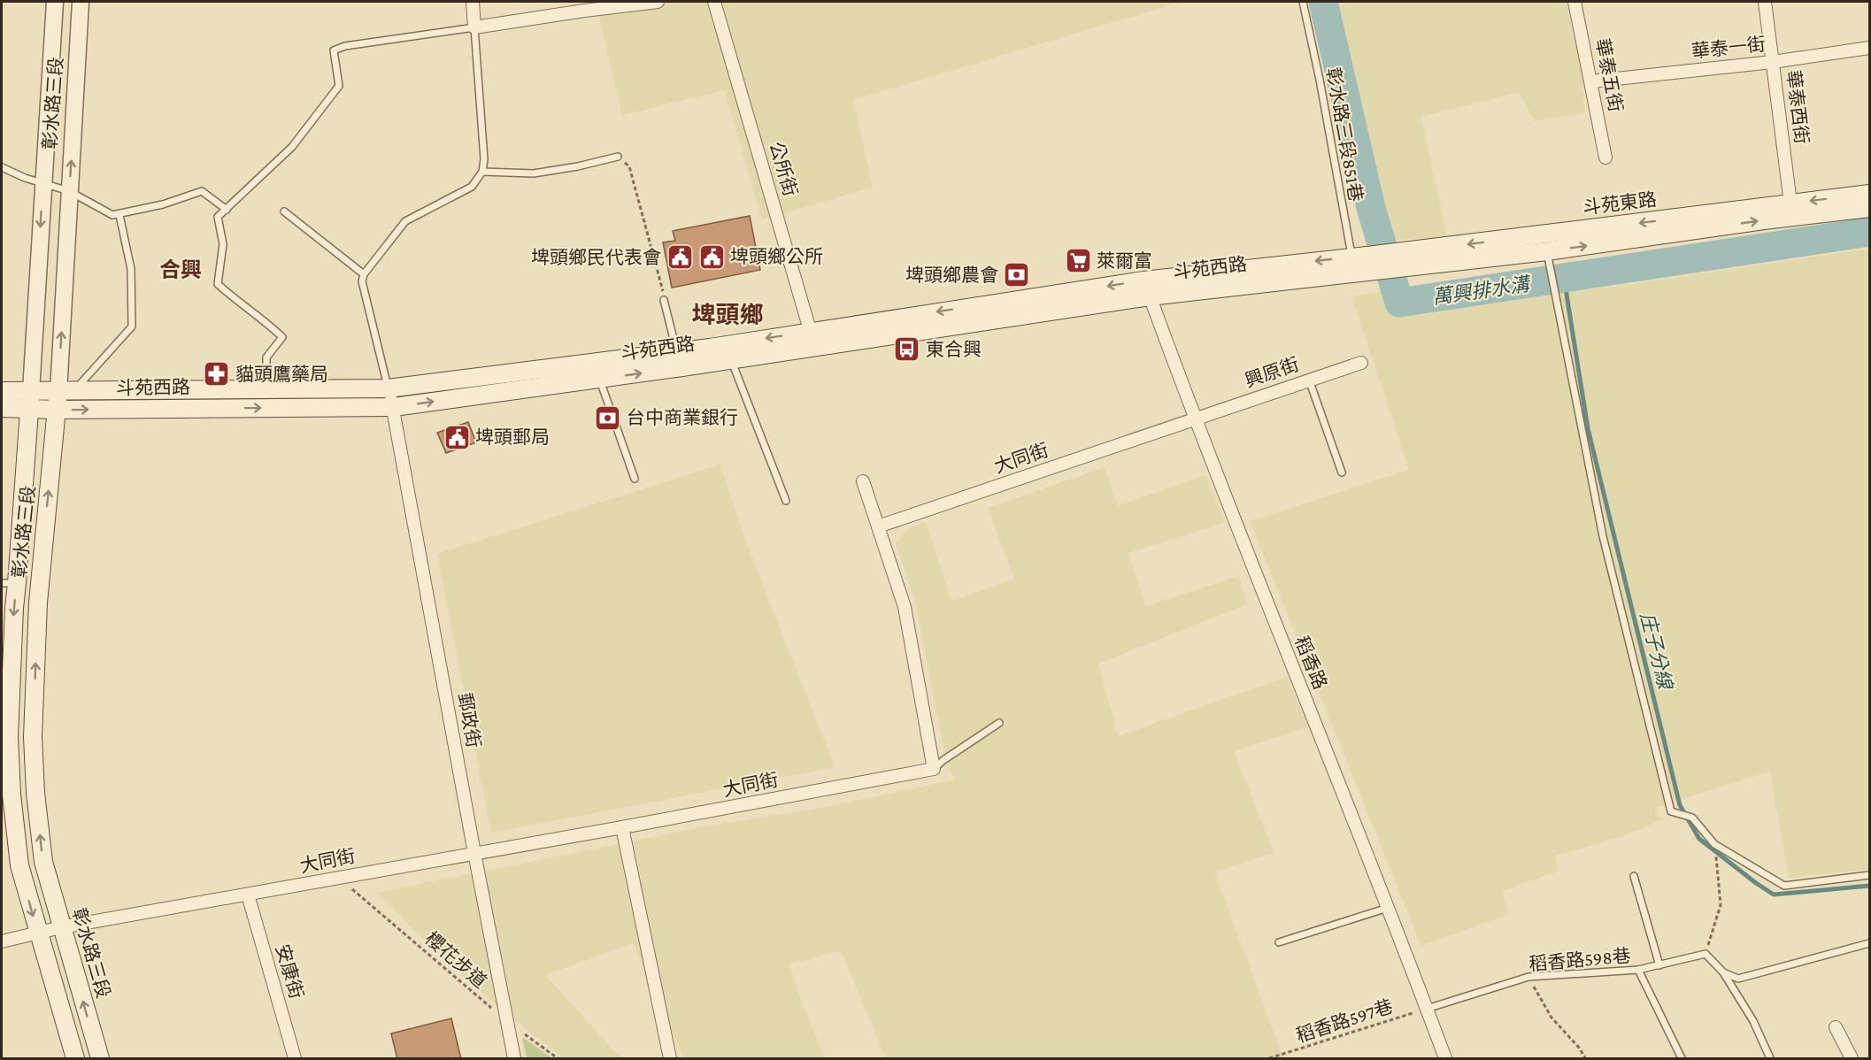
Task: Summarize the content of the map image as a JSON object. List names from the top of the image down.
{
  "streets": {
    "main road": ["彰水路三段", "斗苑東路", "斗苑西路"],
    "street": [
      "華泰一街",
      "華泰五街",
      "華泰西街",
      "公所街",
      "興原街",
      "大同街",
      "稻香路",
      "郵政街",
      "安康街"
    ],
    "lane": ["彰水路三段851巷", "稻香路598巷"],
    "path": ["櫻花步道", "稻香路597巷"]
  },
  "crossings": [
    ["華泰一街", "華泰五街"],
    ["華泰一街", "華泰西街"],
    ["彰水路三段", "斗苑西路"],
    ["彰水路三段", "大同街"],
    ["華泰西街", "斗苑東路"],
    ["彰水路三段851巷", "斗苑西路"],
    ["公所街", "斗苑西路"],
    ["斗苑東路", "斗苑西路"],
    ["斗苑西路", "稻香路"],
    ["斗苑西路", "郵政街"],
    ["興原街", "大同街"],
    ["興原街", "稻香路"],
    ["大同街", "稻香路"],
    ["大同街", "郵政街"],
    ["大同街", "櫻花步道"],
    ["大同街", "安康街"],
    ["稻香路", "稻香路598巷"],
    ["稻香路", "稻香路597巷"],
    ["郵政街", "櫻花步道"],
    ["稻香路598巷", "稻香路597巷"]
  ],
  "districts": ["合興", "埤頭鄉"],
  "water": ["萬興排水溝", "庄子分線"],
  "places": {
    "public building": ["埤頭鄉公所", "埤頭鄉民代表會", "埤頭郵局"],
    "supermarket": ["萊爾富"],
    "bank": ["埤頭鄉農會", "台中商業銀行"],
    "bus stop": ["東合興"],
    "pharmacy": ["貓頭鷹藥局"]
  }
}
